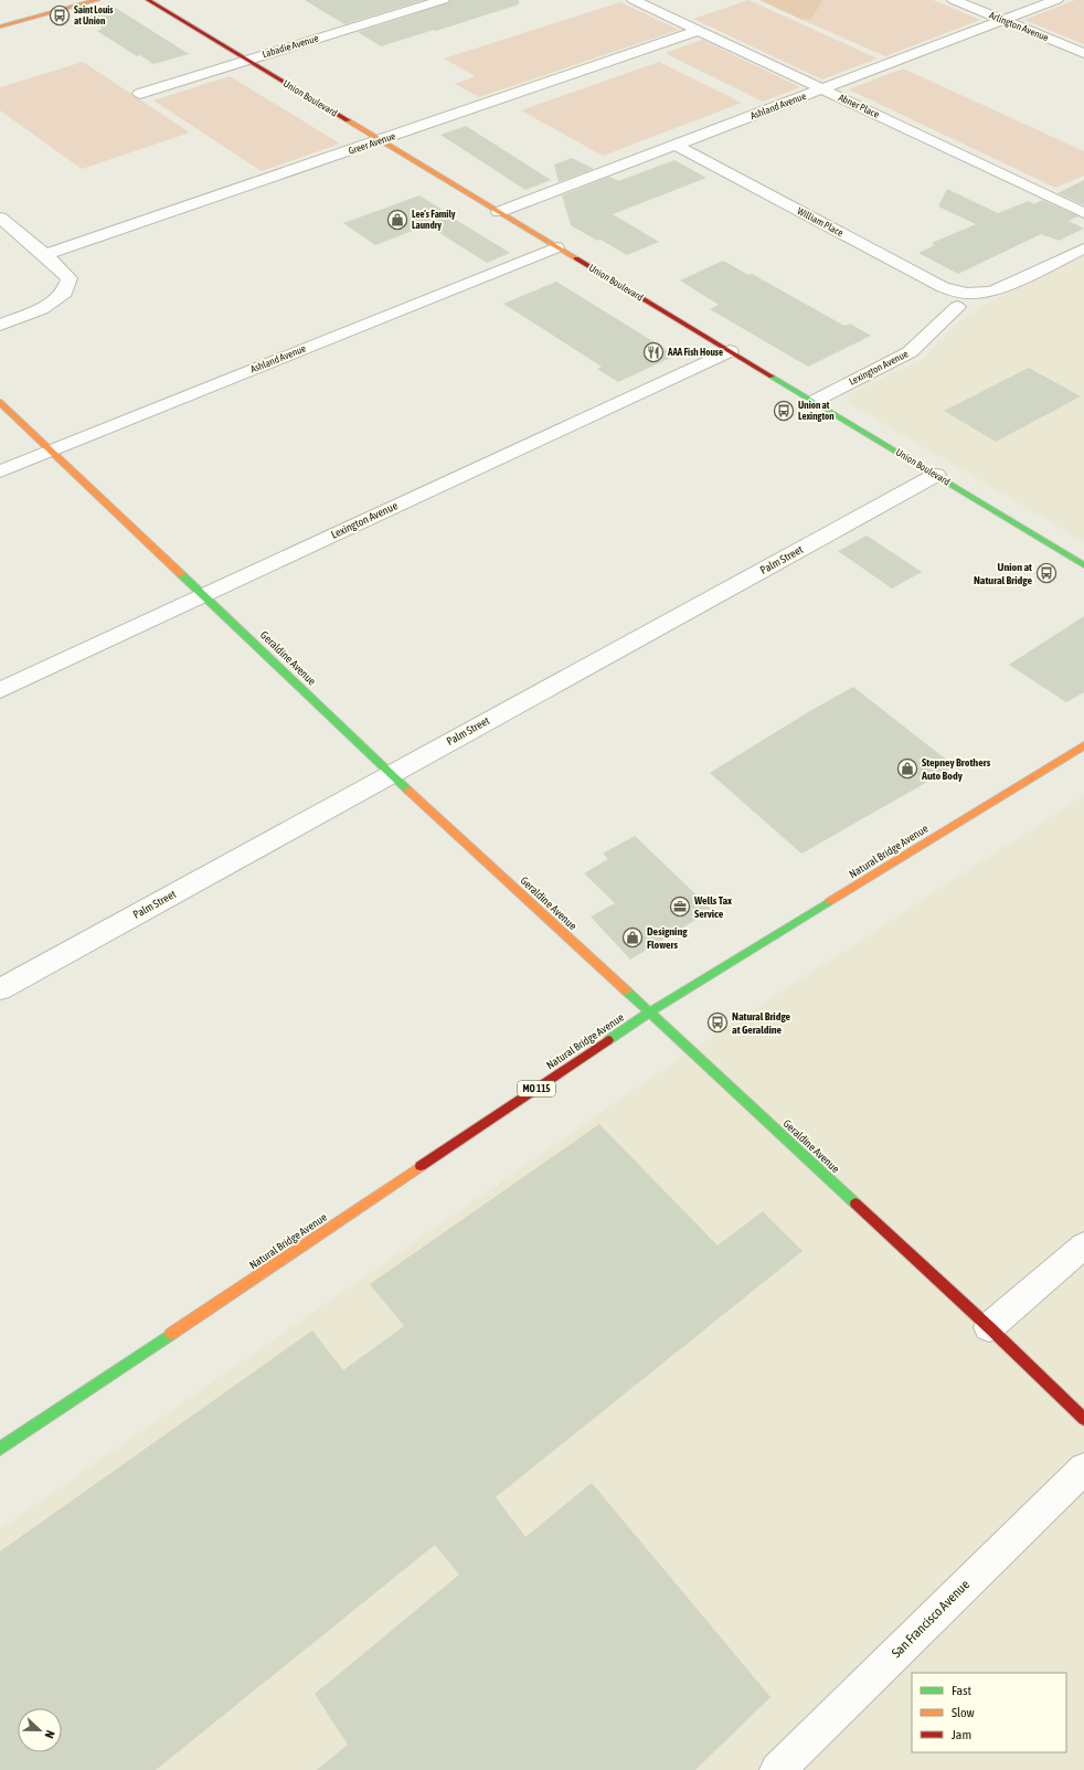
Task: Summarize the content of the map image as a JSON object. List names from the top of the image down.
{
  "streets": {
    "main road": [
      "Union Boulevard",
      "Geraldine Avenue",
      "Natural Bridge Avenue",
      "MO 115"
    ],
    "street": [
      "Arlington Avenue",
      "Labadie Avenue",
      "Ashland Avenue",
      "Abner Place",
      "Greer Avenue",
      "William Place",
      "Lexington Avenue",
      "Palm Street",
      "San Francisco Avenue"
    ]
  },
  "crossings": [
    ["Arlington Avenue", "Ashland Avenue"],
    ["Labadie Avenue", "Union Boulevard"],
    ["Union Boulevard", "Ashland Avenue"],
    ["Union Boulevard", "Greer Avenue"],
    ["Union Boulevard", "Lexington Avenue"],
    ["Union Boulevard", "Palm Street"],
    ["Ashland Avenue", "Abner Place"],
    ["Ashland Avenue", "William Place"],
    ["Ashland Avenue", "Geraldine Avenue"],
    ["Abner Place", "Greer Avenue"],
    ["William Place", "Lexington Avenue"],
    ["Lexington Avenue", "Geraldine Avenue"],
    ["Palm Street", "Geraldine Avenue"],
    ["Geraldine Avenue", "Natural Bridge Avenue"]
  ],
  "places": {
    "bus stop": [
      "Saint Louis at Union",
      "Union at Lexington",
      "Union at Natural Bridge",
      "Natural Bridge at Geraldine"
    ],
    "shop": ["Lee's Family Laundry", "Stepney Brothers Auto Body", "Designing Flowers"],
    "restaurant": ["AAA Fish House"],
    "office": ["Wells Tax Service"]
  },
  "legend": ["Fast", "Slow", "Jam"],
  "north": "right"
}
